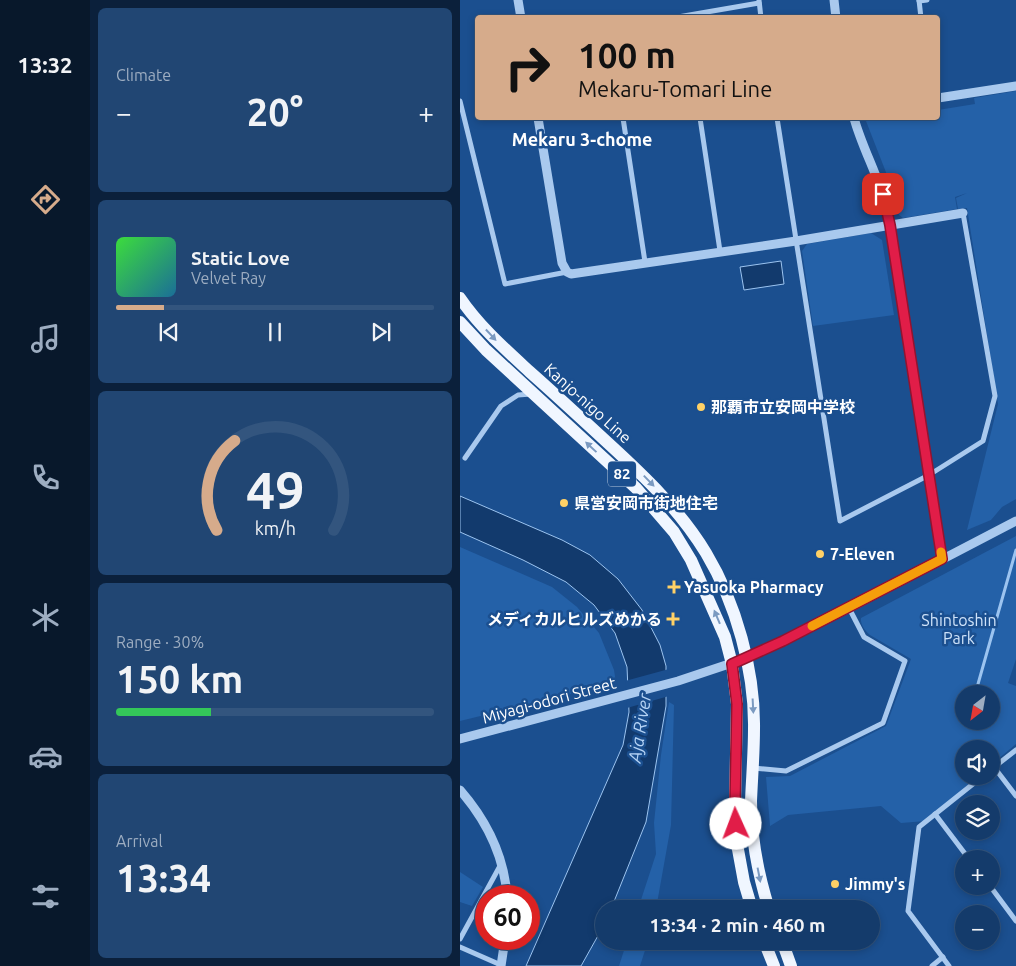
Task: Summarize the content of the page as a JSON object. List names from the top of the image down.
{
  "streets": {
    "main road": ["Kanjo-nigo Line", "82"],
    "street": ["Miyagi-odori Street"]
  },
  "crossings": [
    ["Kanjo-nigo Line", "Miyagi-odori Street"]
  ],
  "districts": ["Mekaru 3-chome"],
  "water": ["Aja River"],
  "parks": ["Shintoshin Park"],
  "places": {
    "other": [
      "那覇市立安岡中学校",
      "県営安岡市街地住宅",
      "7-Eleven",
      "Jimmy's"
    ],
    "health": ["Yasuoka Pharmacy", "メディカルヒルズめかる"]
  },
  "north": "bottom left",
  "page": {
    "tabs": "13:32",
    "tile": [
      "Climate",
      ["Range · 30%", "150 km"],
      ["Arrival", "13:34"]
    ],
    "turn": ["100 m", "Mekaru-Tomari Line"],
    "heat": ["−", "20°", "+"],
    "song": ["Static Love", "Velvet Ray"],
    "map_buttons": ["+", "−"],
    "limit": "60",
    "trip": "13:34 · 2 min · 460 m",
    "gauge": ["49", "km/h"]
  }
}
